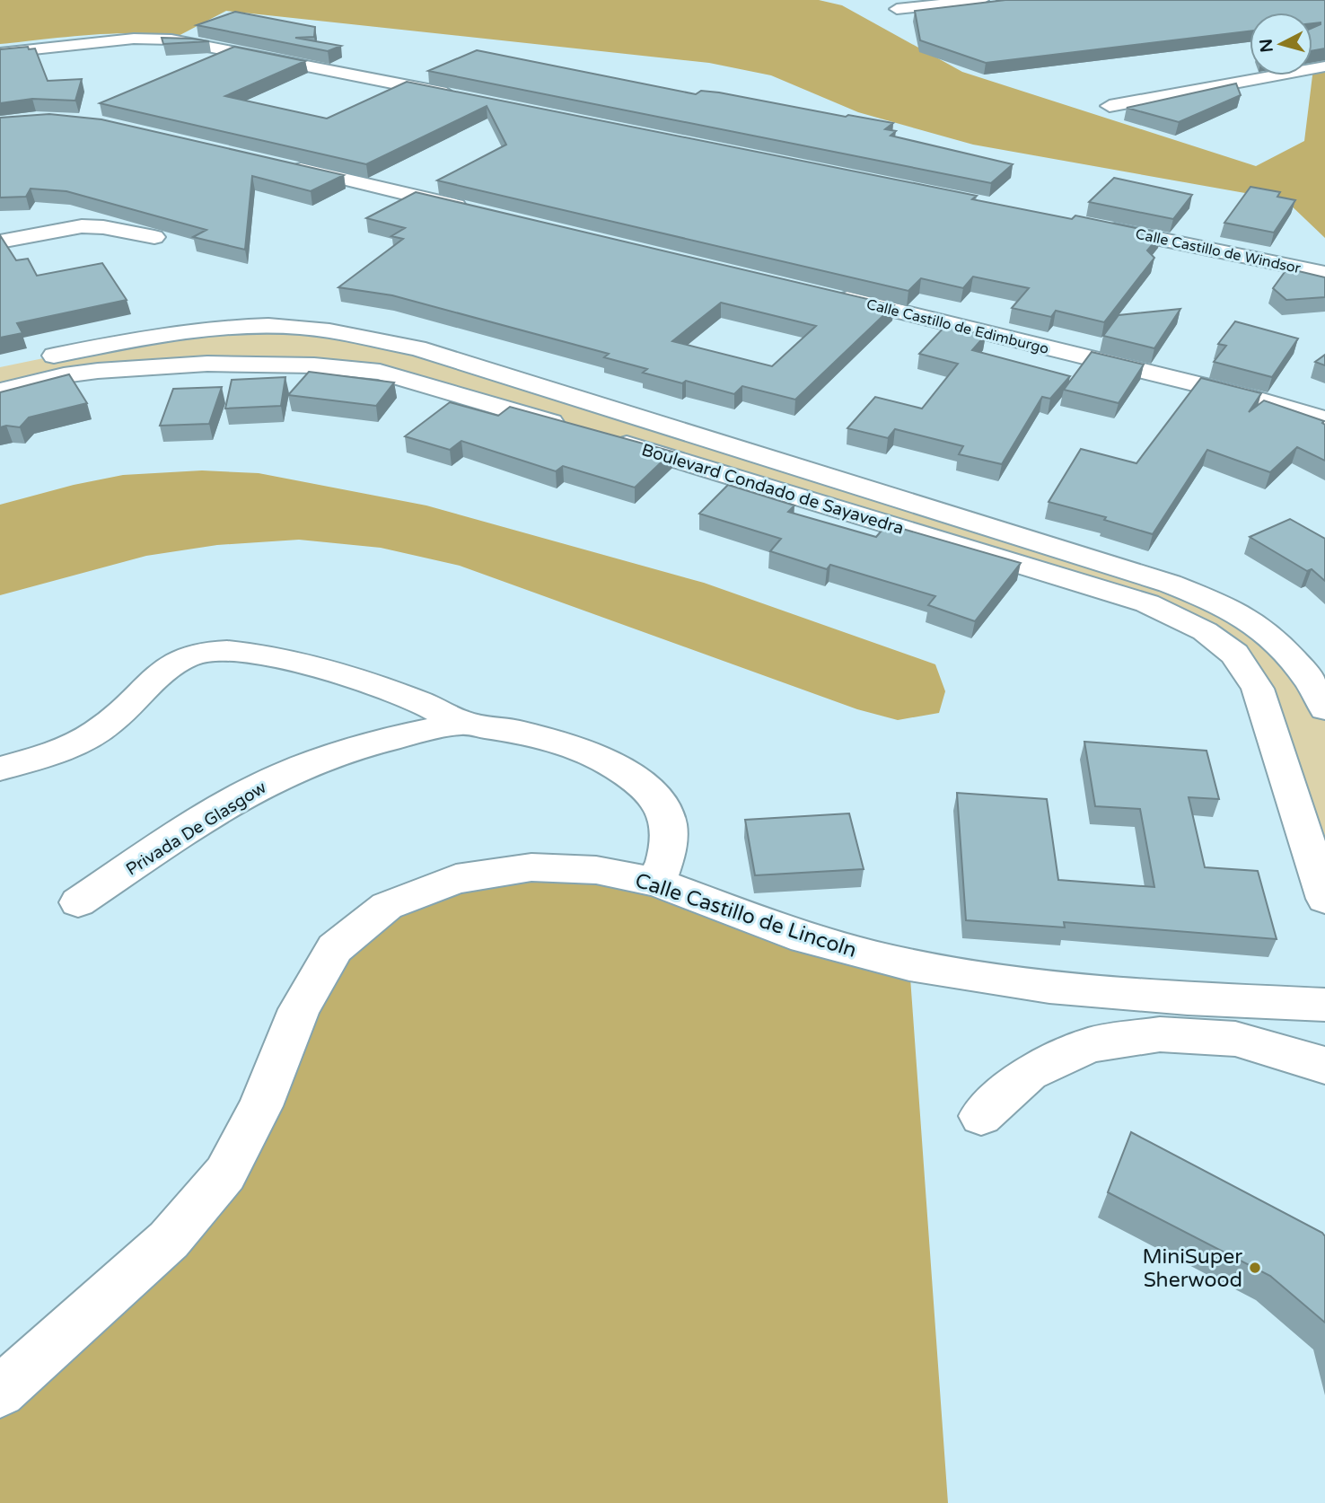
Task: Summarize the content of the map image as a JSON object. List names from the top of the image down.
{
  "streets": {
    "street": [
      "Calle Castillo de Windsor",
      "Calle Castillo de Edimburgo",
      "Boulevard Condado de Sayavedra",
      "Privada De Glasgow",
      "Calle Castillo de Lincoln"
    ]
  },
  "places": ["MiniSuper Sherwood"],
  "north": "left"
}
